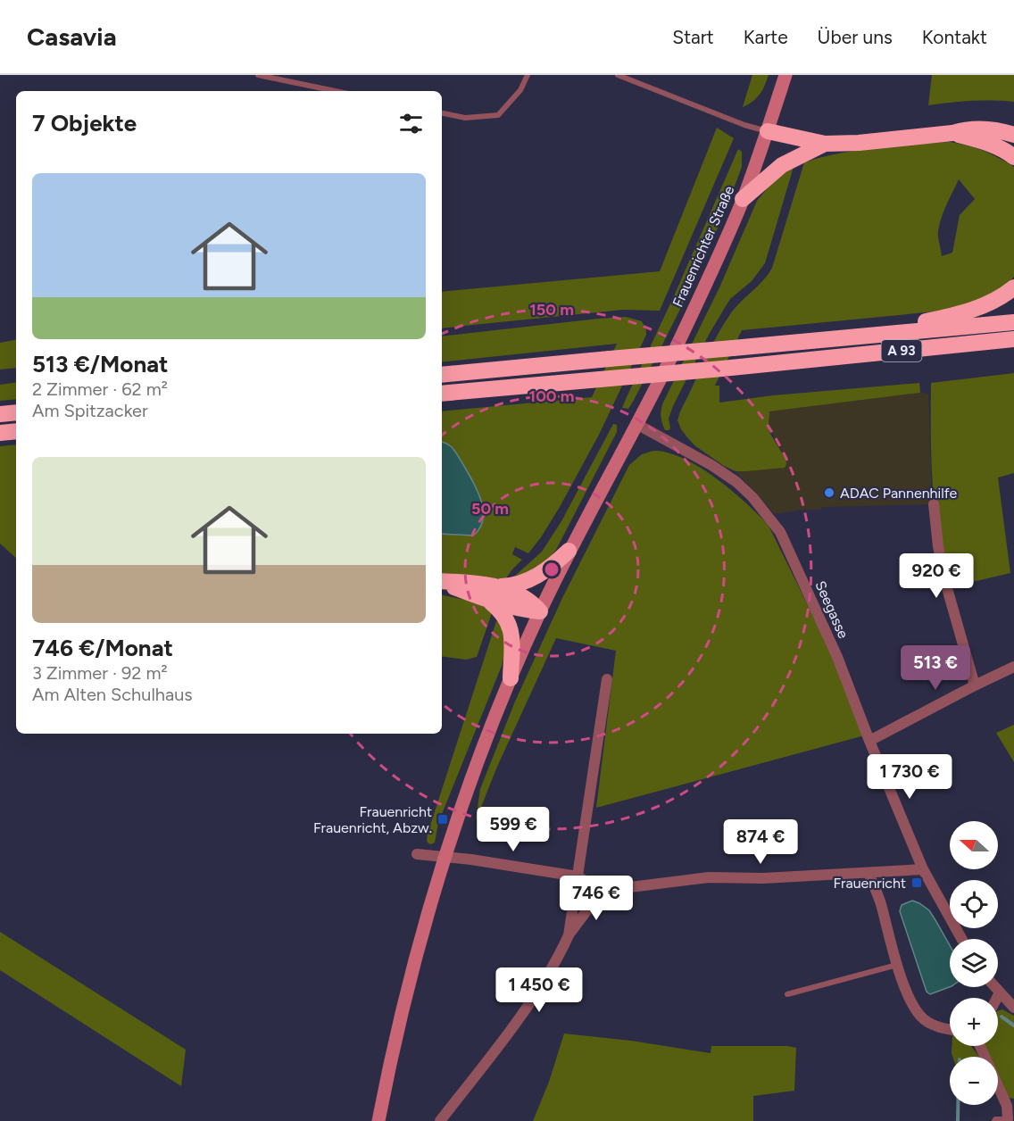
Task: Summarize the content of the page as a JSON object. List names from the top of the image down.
{
  "streets": {
    "highway": ["A 93"],
    "main road": ["Frauenrichter Straße"],
    "street": ["Seegasse"]
  },
  "crossings": [
    ["Frauenrichter Straße", "Seegasse"]
  ],
  "places": {
    "other": ["ADAC Pannenhilfe"],
    "transit": ["Frauenricht Frauenricht, Abzw.", "Frauenricht"]
  },
  "north": "left",
  "page": {
    "header": "Casavia",
    "nav": [
      "Start",
      "Karte",
      "Über uns",
      "Kontakt"
    ],
    "heading": "7 Objekte",
    "list": [
      {
        "name": "513 €/Monat",
        "note": "2 Zimmer · 62 m² · Am Spitzacker"
      },
      {
        "name": "746 €/Monat",
        "note": "3 Zimmer · 92 m² · Am Alten Schulhaus"
      }
    ],
    "price": [
      "920 €",
      "513 €",
      "1 730 €",
      "599 €",
      "874 €",
      "746 €",
      "1 450 €"
    ],
    "map_buttons": ["+", "−"]
  },
  "rings": ["150 m", "100 m", "50 m"]
}
